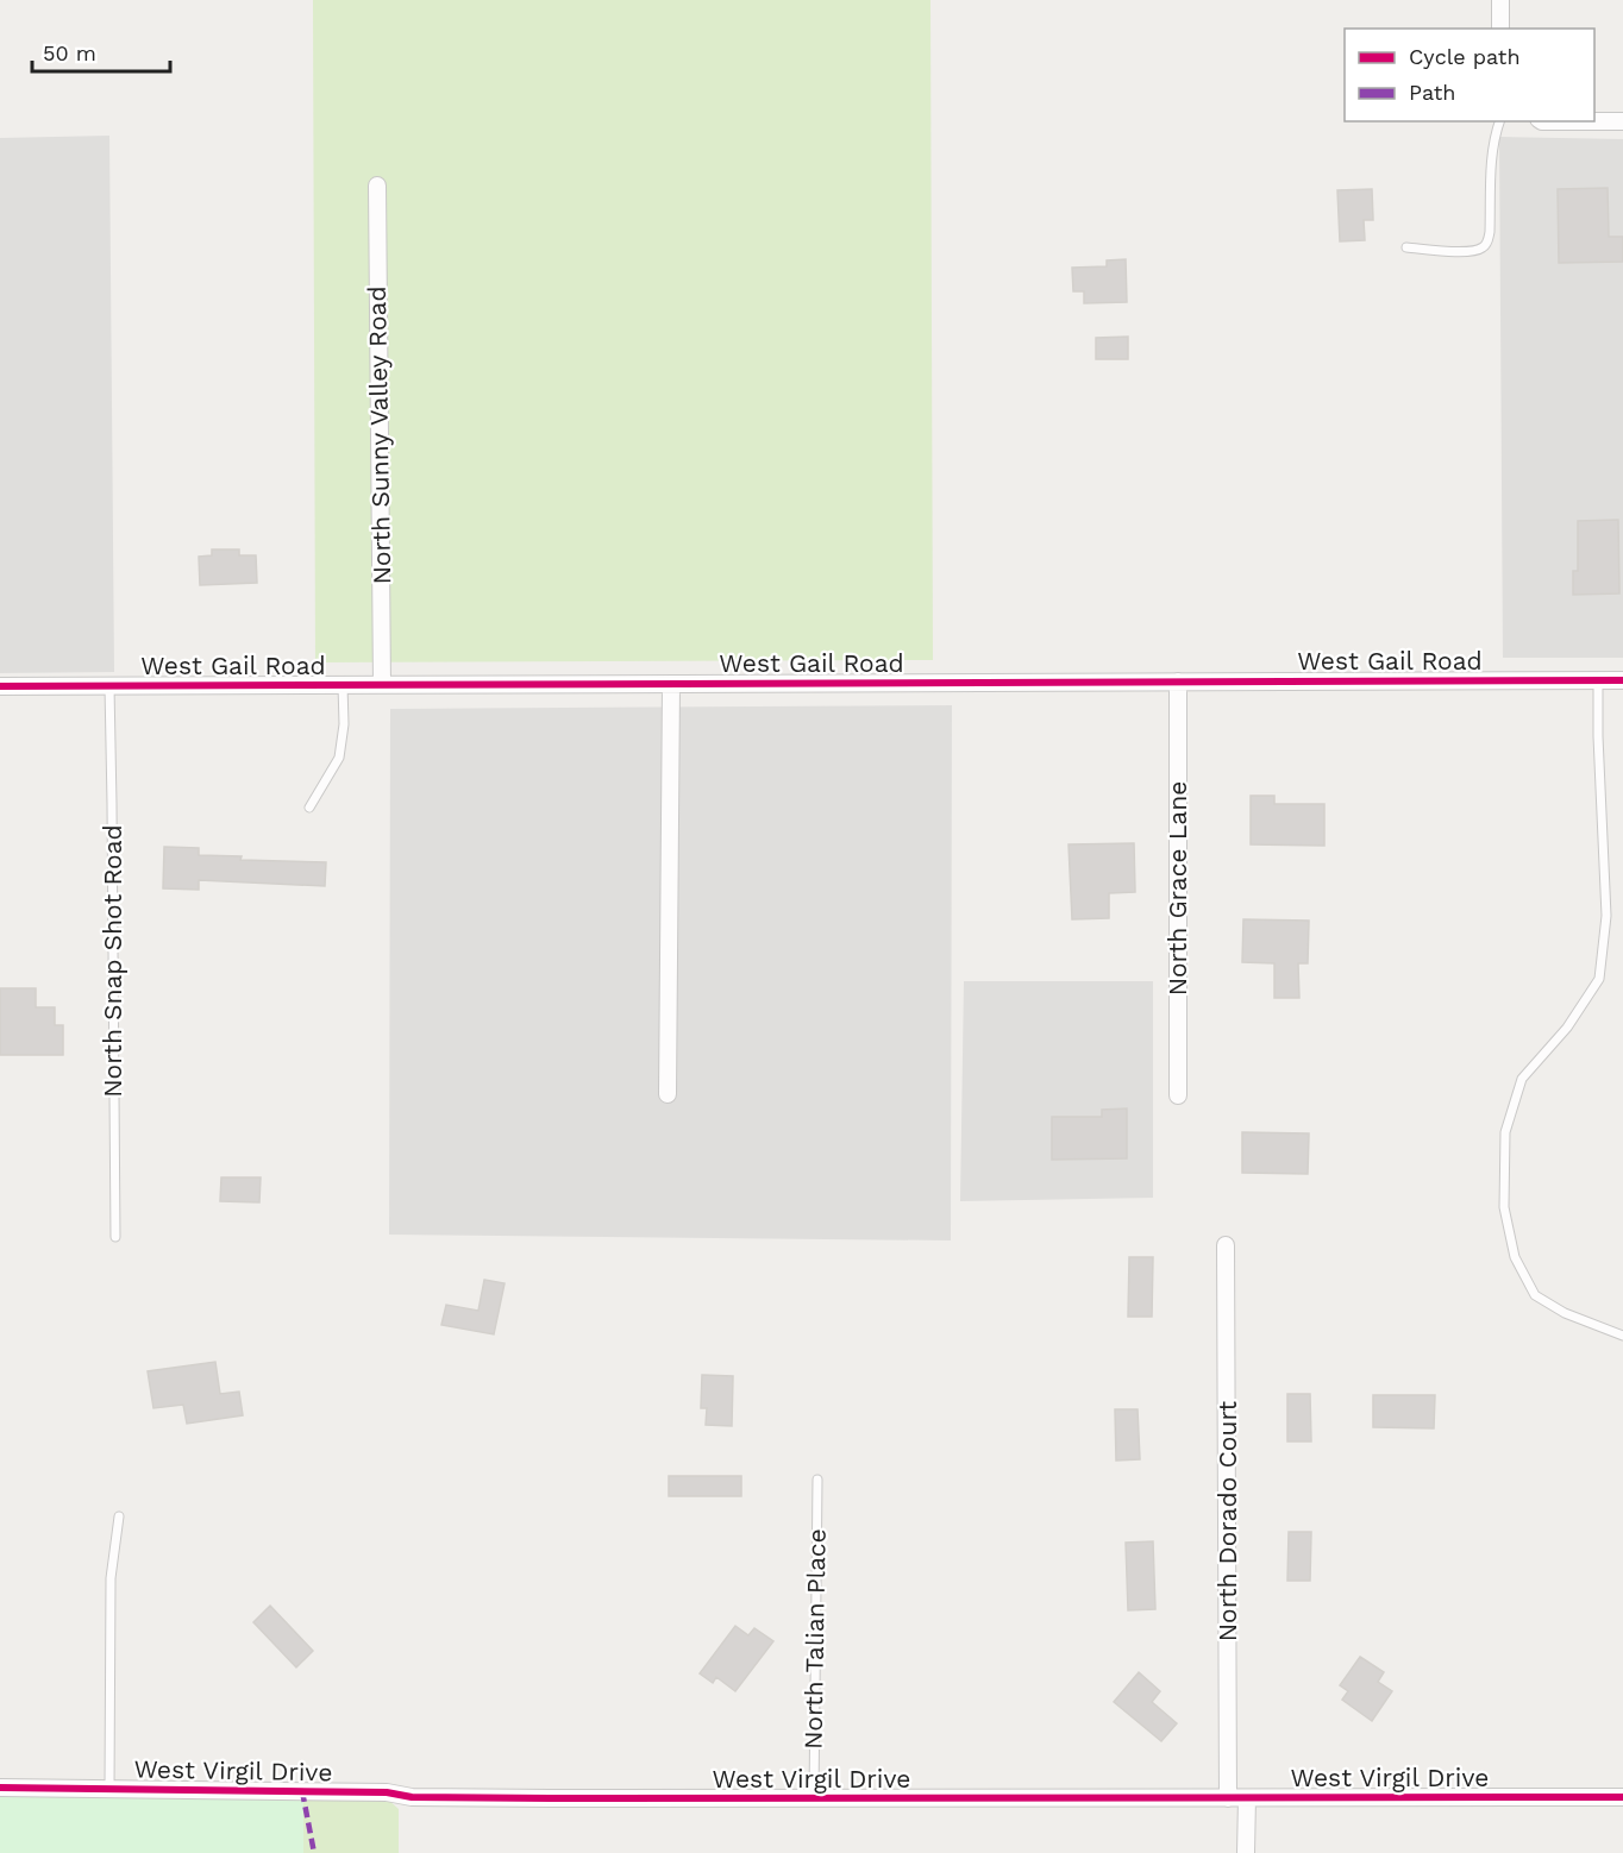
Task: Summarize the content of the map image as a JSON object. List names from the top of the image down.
{
  "streets": {
    "street": [
      "North Sunny Valley Road",
      "West Gail Road",
      "North Grace Lane",
      "North Dorado Court",
      "West Virgil Drive"
    ],
    "lane": ["North Snap Shot Road", "North Talian Place"]
  },
  "crossings": [
    ["North Sunny Valley Road", "West Gail Road"],
    ["West Gail Road", "North Grace Lane"],
    ["West Gail Road", "North Snap Shot Road"],
    ["North Dorado Court", "West Virgil Drive"],
    ["North Talian Place", "West Virgil Drive"]
  ],
  "legend": ["Cycle path", "Path"],
  "scale_bar": "50 m"
}
